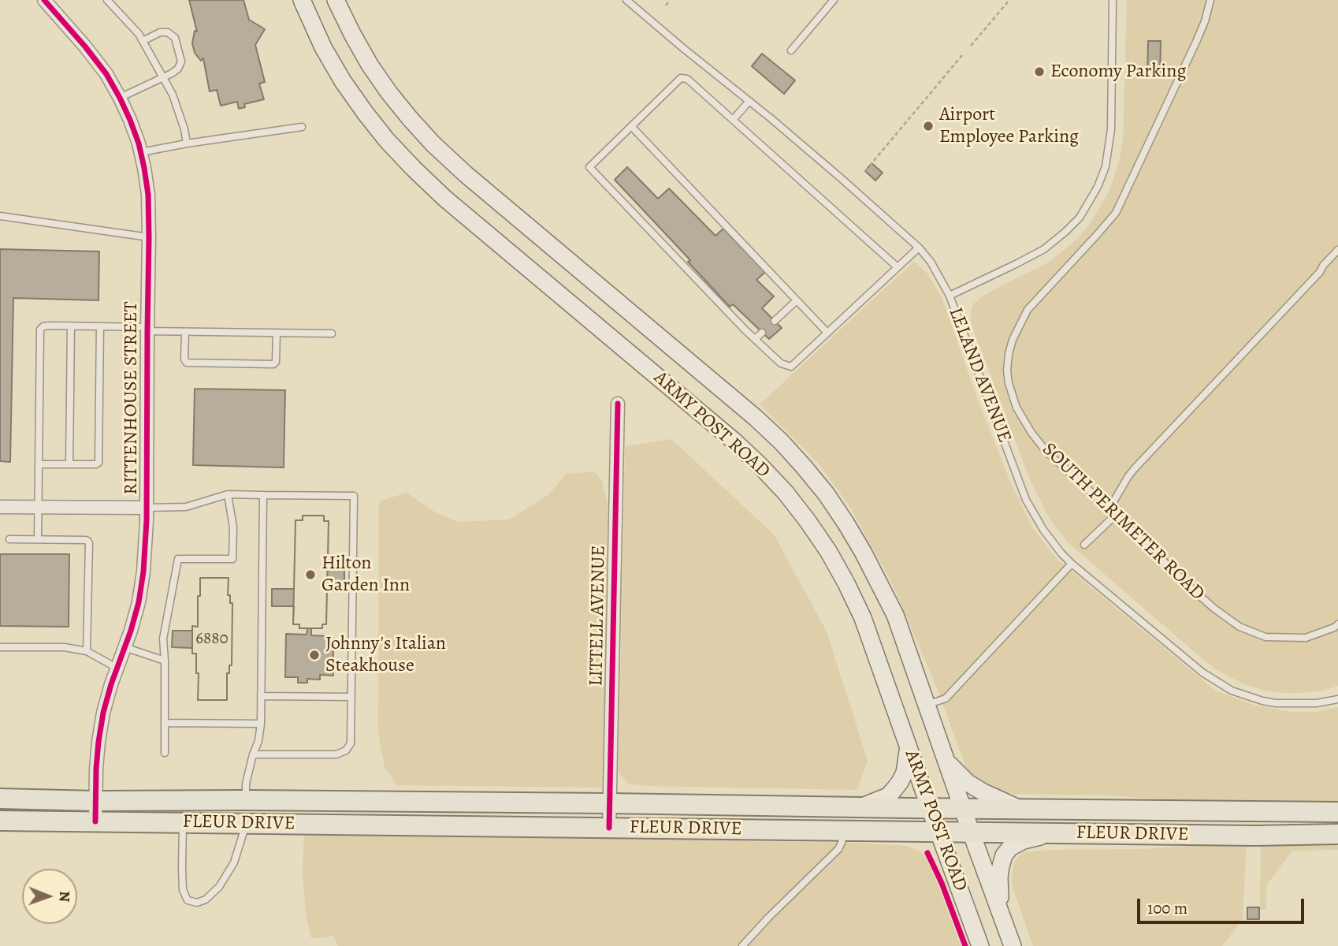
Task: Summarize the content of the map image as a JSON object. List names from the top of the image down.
{
  "streets": {
    "main road": ["ARMY POST ROAD", "FLEUR DRIVE"],
    "street": ["RITTENHOUSE STREET", "LITTELL AVENUE"],
    "lane": ["LELAND AVENUE", "SOUTH PERIMETER ROAD"]
  },
  "crossings": [
    ["RITTENHOUSE STREET", "FLEUR DRIVE"],
    ["ARMY POST ROAD", "FLEUR DRIVE"],
    ["LITTELL AVENUE", "FLEUR DRIVE"]
  ],
  "places": [
    "Economy Parking",
    "Airport Employee Parking",
    "Hilton Garden Inn",
    "Johnny's Italian Steakhouse"
  ],
  "house_numbers": ["6880"],
  "scale_bar": "100 m",
  "north": "right"
}
